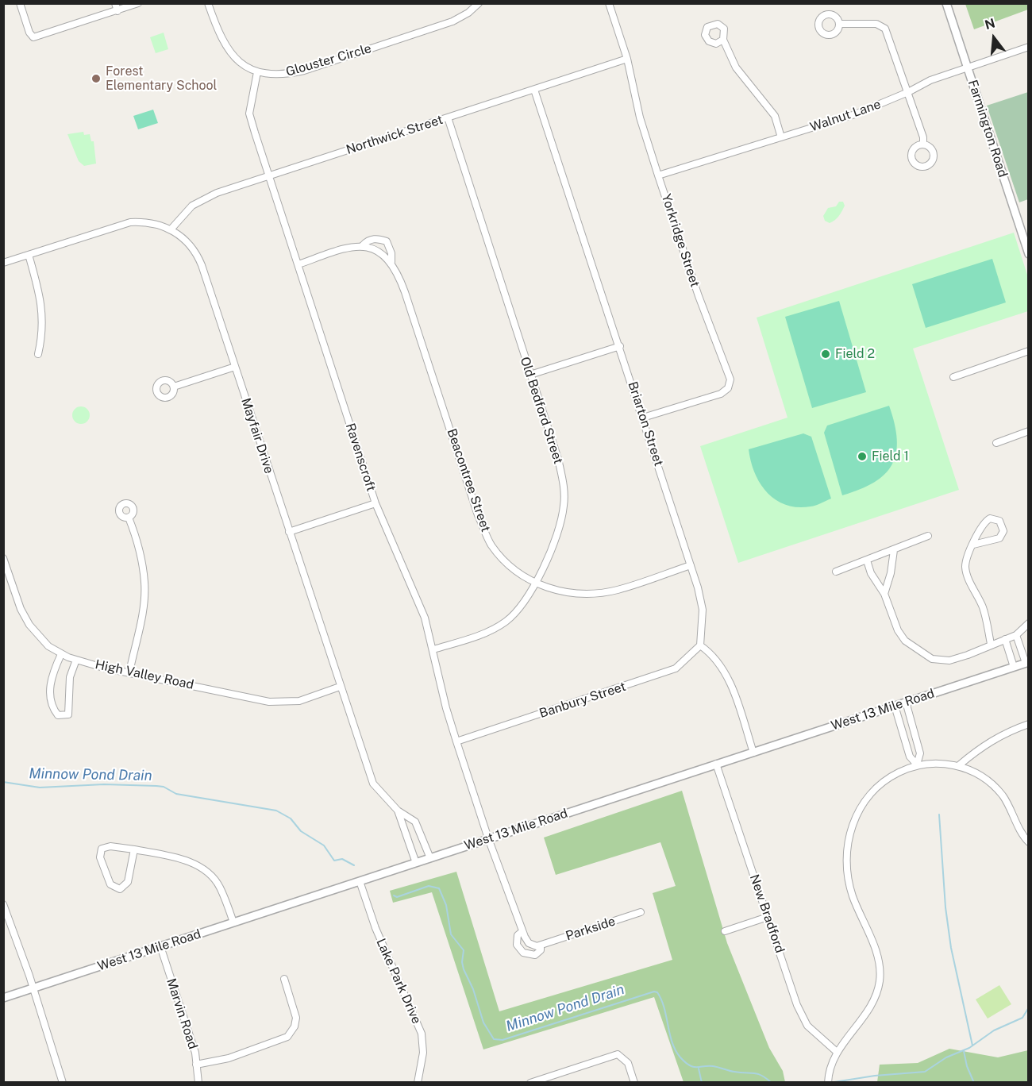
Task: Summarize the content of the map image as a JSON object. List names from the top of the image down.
{
  "streets": {
    "street": [
      "Glouster Circle",
      "Walnut Lane",
      "Farmington Road",
      "Northwick Street",
      "Yorkridge Street",
      "Old Bedford Street",
      "Briarton Street",
      "Mayfair Drive",
      "Ravenscroft",
      "Beacontree Street",
      "High Valley Road",
      "Banbury Street",
      "West 13 Mile Road",
      "New Bradford",
      "Parkside",
      "Lake Park Drive",
      "Marvin Road"
    ]
  },
  "crossings": [
    ["Glouster Circle", "Ravenscroft"],
    ["Walnut Lane", "Farmington Road"],
    ["Walnut Lane", "Yorkridge Street"],
    ["Northwick Street", "Yorkridge Street"],
    ["Northwick Street", "Old Bedford Street"],
    ["Northwick Street", "Briarton Street"],
    ["Northwick Street", "Mayfair Drive"],
    ["Northwick Street", "Ravenscroft"],
    ["Yorkridge Street", "Briarton Street"],
    ["Old Bedford Street", "Ravenscroft"],
    ["Old Bedford Street", "Beacontree Street"],
    ["Briarton Street", "Beacontree Street"],
    ["Briarton Street", "Banbury Street"],
    ["Mayfair Drive", "High Valley Road"],
    ["Mayfair Drive", "West 13 Mile Road"],
    ["Ravenscroft", "Beacontree Street"],
    ["Ravenscroft", "Banbury Street"],
    ["Ravenscroft", "West 13 Mile Road"],
    ["Ravenscroft", "Parkside"],
    ["West 13 Mile Road", "New Bradford"],
    ["West 13 Mile Road", "Parkside"],
    ["West 13 Mile Road", "Lake Park Drive"],
    ["West 13 Mile Road", "Marvin Road"]
  ],
  "water": ["Minnow Pond Drain"],
  "places": ["Forest Elementary School", "Field 2", "Field 1"],
  "north": "top"
}
